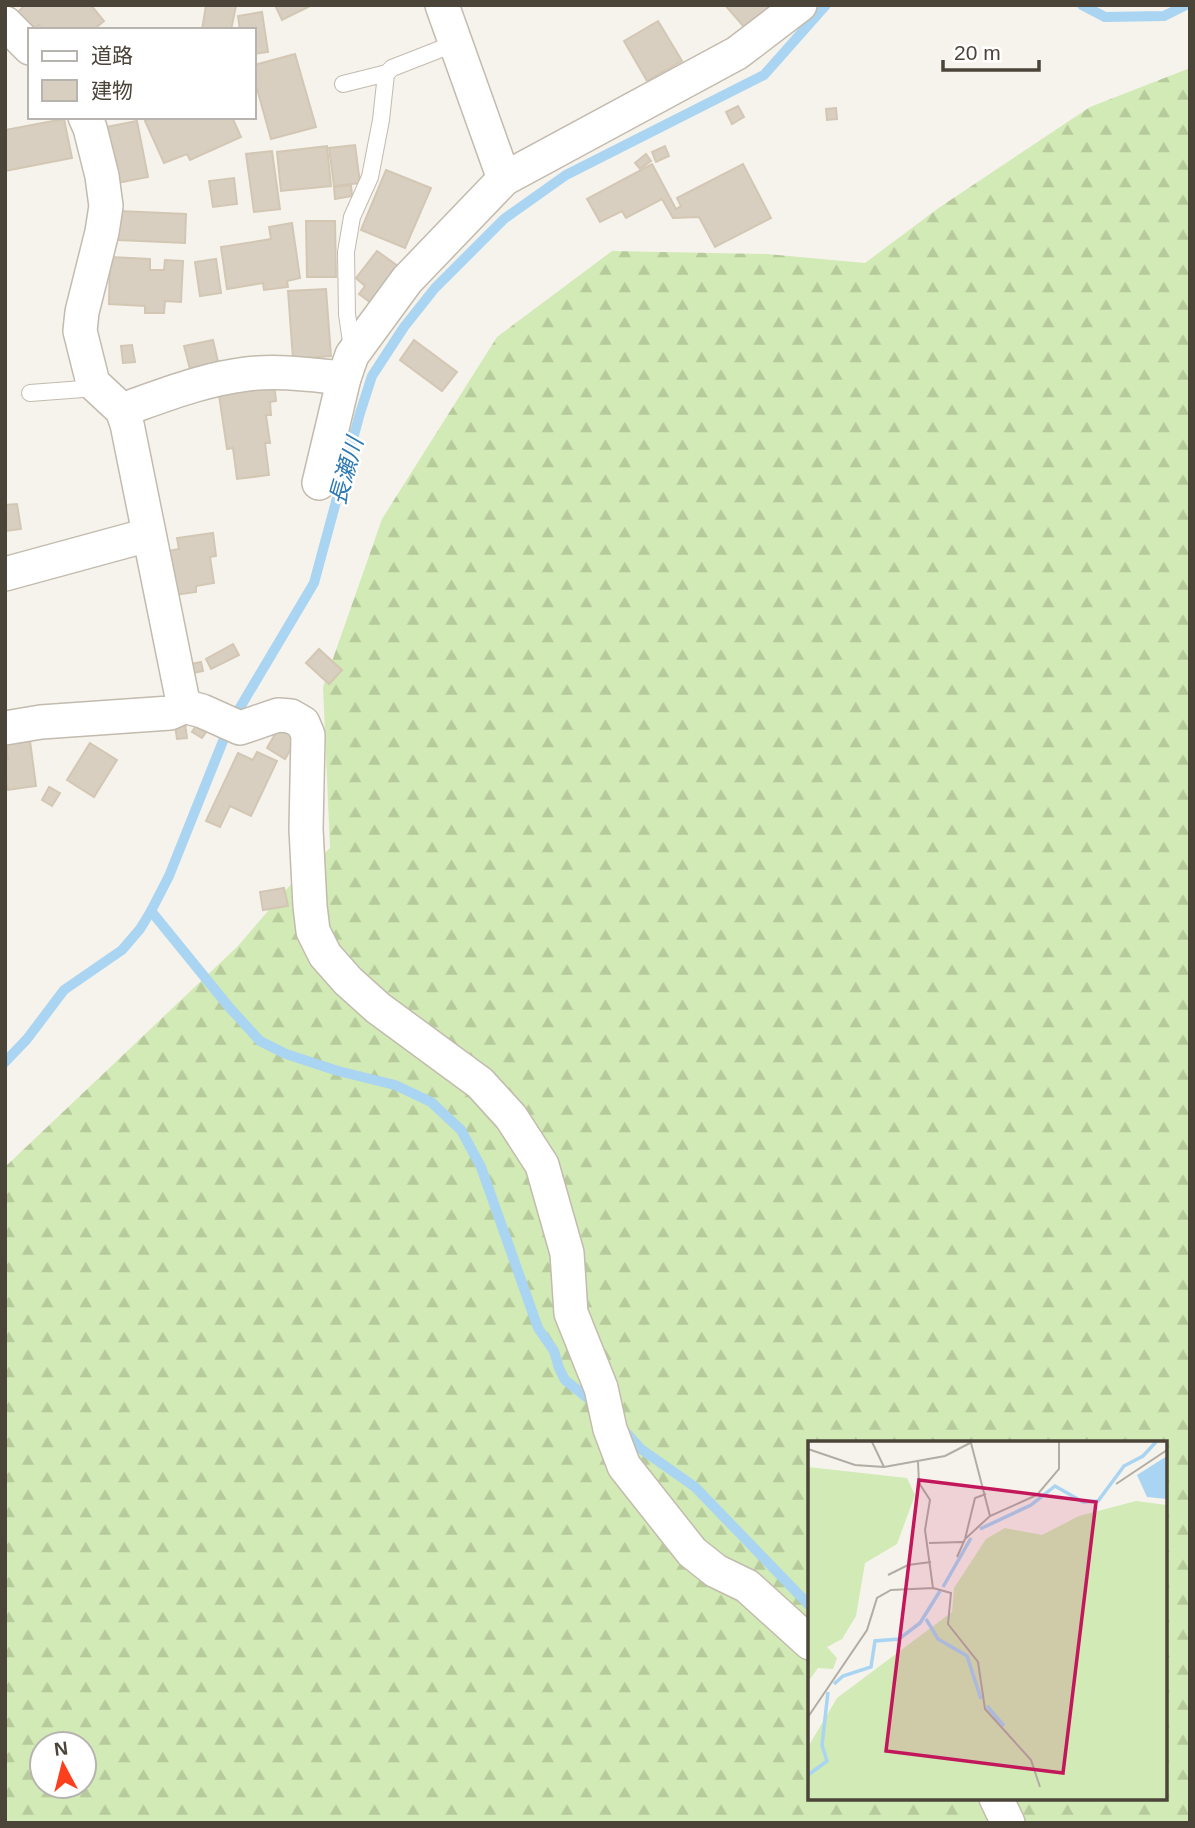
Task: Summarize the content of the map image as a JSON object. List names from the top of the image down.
{
  "water": ["長瀬川"],
  "legend": ["道路", "建物"],
  "scale_bar": "20 m",
  "north": "top"
}
